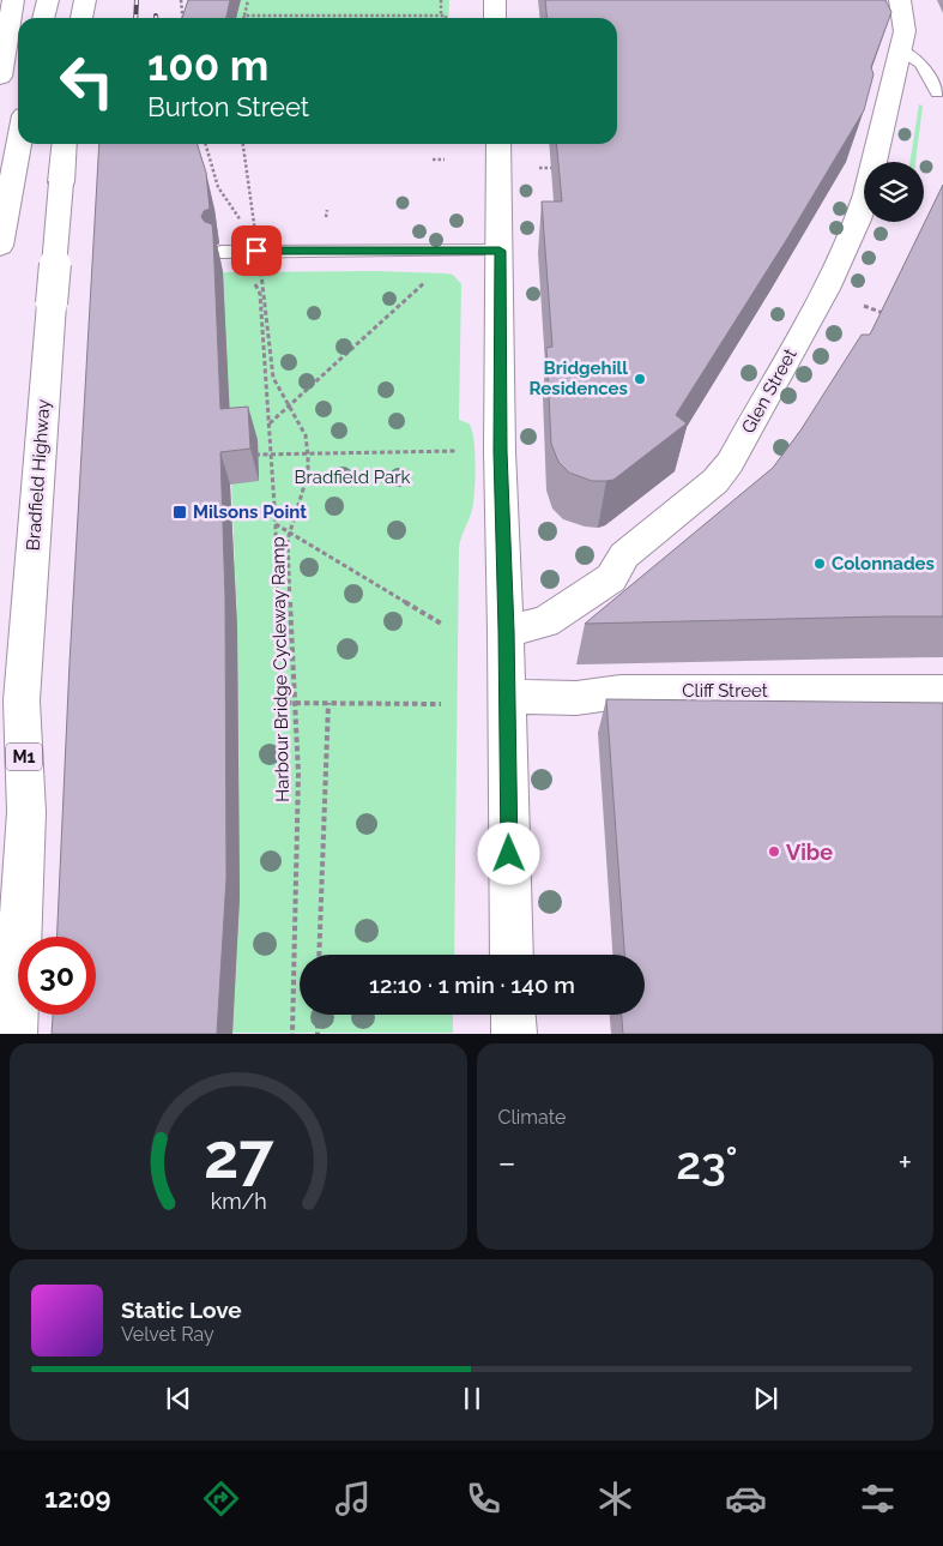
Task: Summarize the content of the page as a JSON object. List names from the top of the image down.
{
  "streets": {
    "main road": [
      "Glen Street",
      "Bradfield Highway",
      "Cliff Street",
      "M1"
    ],
    "path": ["Harbour Bridge Cycleway Ramp"]
  },
  "crossings": [
    ["Bradfield Highway", "M1"]
  ],
  "parks": ["Bradfield Park"],
  "places": {
    "other": ["Bridgehill Residences", "Colonnades", "Vibe"],
    "transit": ["Milsons Point"]
  },
  "page": {
    "turn": ["100 m", "Burton Street"],
    "limit": "30",
    "trip": "12:10 · 1 min · 140 m",
    "tile": "Climate",
    "heat": ["−", "23°", "+"],
    "song": ["Static Love", "Velvet Ray"],
    "tabs": "12:09",
    "gauge": ["27", "km/h"]
  }
}
